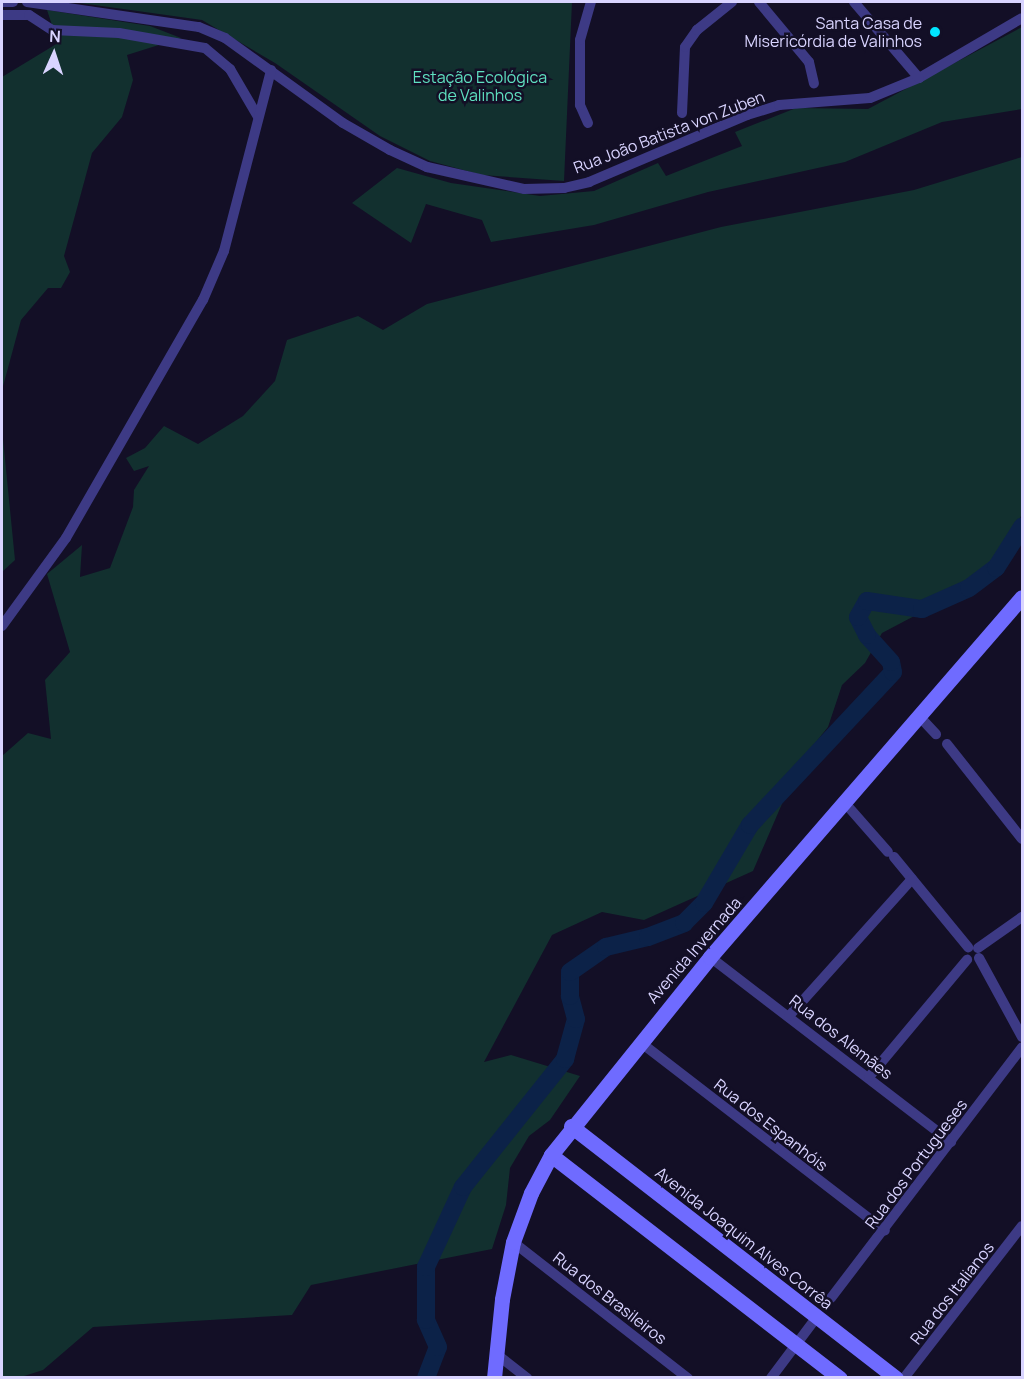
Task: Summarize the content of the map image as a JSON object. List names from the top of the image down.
{
  "streets": {
    "main road": ["Avenida Invernada", "Avenida Joaquim Alves Corrêa"],
    "street": [
      "Rua João Batista von Zuben",
      "Rua dos Alemães",
      "Rua dos Espanhóis",
      "Rua dos Portugueses",
      "Rua dos Italianos",
      "Rua dos Brasileiros"
    ]
  },
  "crossings": [
    ["Avenida Invernada", "Rua dos Alemães"],
    ["Avenida Invernada", "Rua dos Espanhóis"],
    ["Avenida Invernada", "Avenida Joaquim Alves Corrêa"],
    ["Avenida Invernada", "Rua dos Brasileiros"],
    ["Rua dos Alemães", "Rua dos Portugueses"],
    ["Rua dos Espanhóis", "Rua dos Portugueses"]
  ],
  "parks": ["Estação Ecológica de Valinhos"],
  "places": ["Santa Casa de Misericórdia de Valinhos"],
  "north": "top"
}
